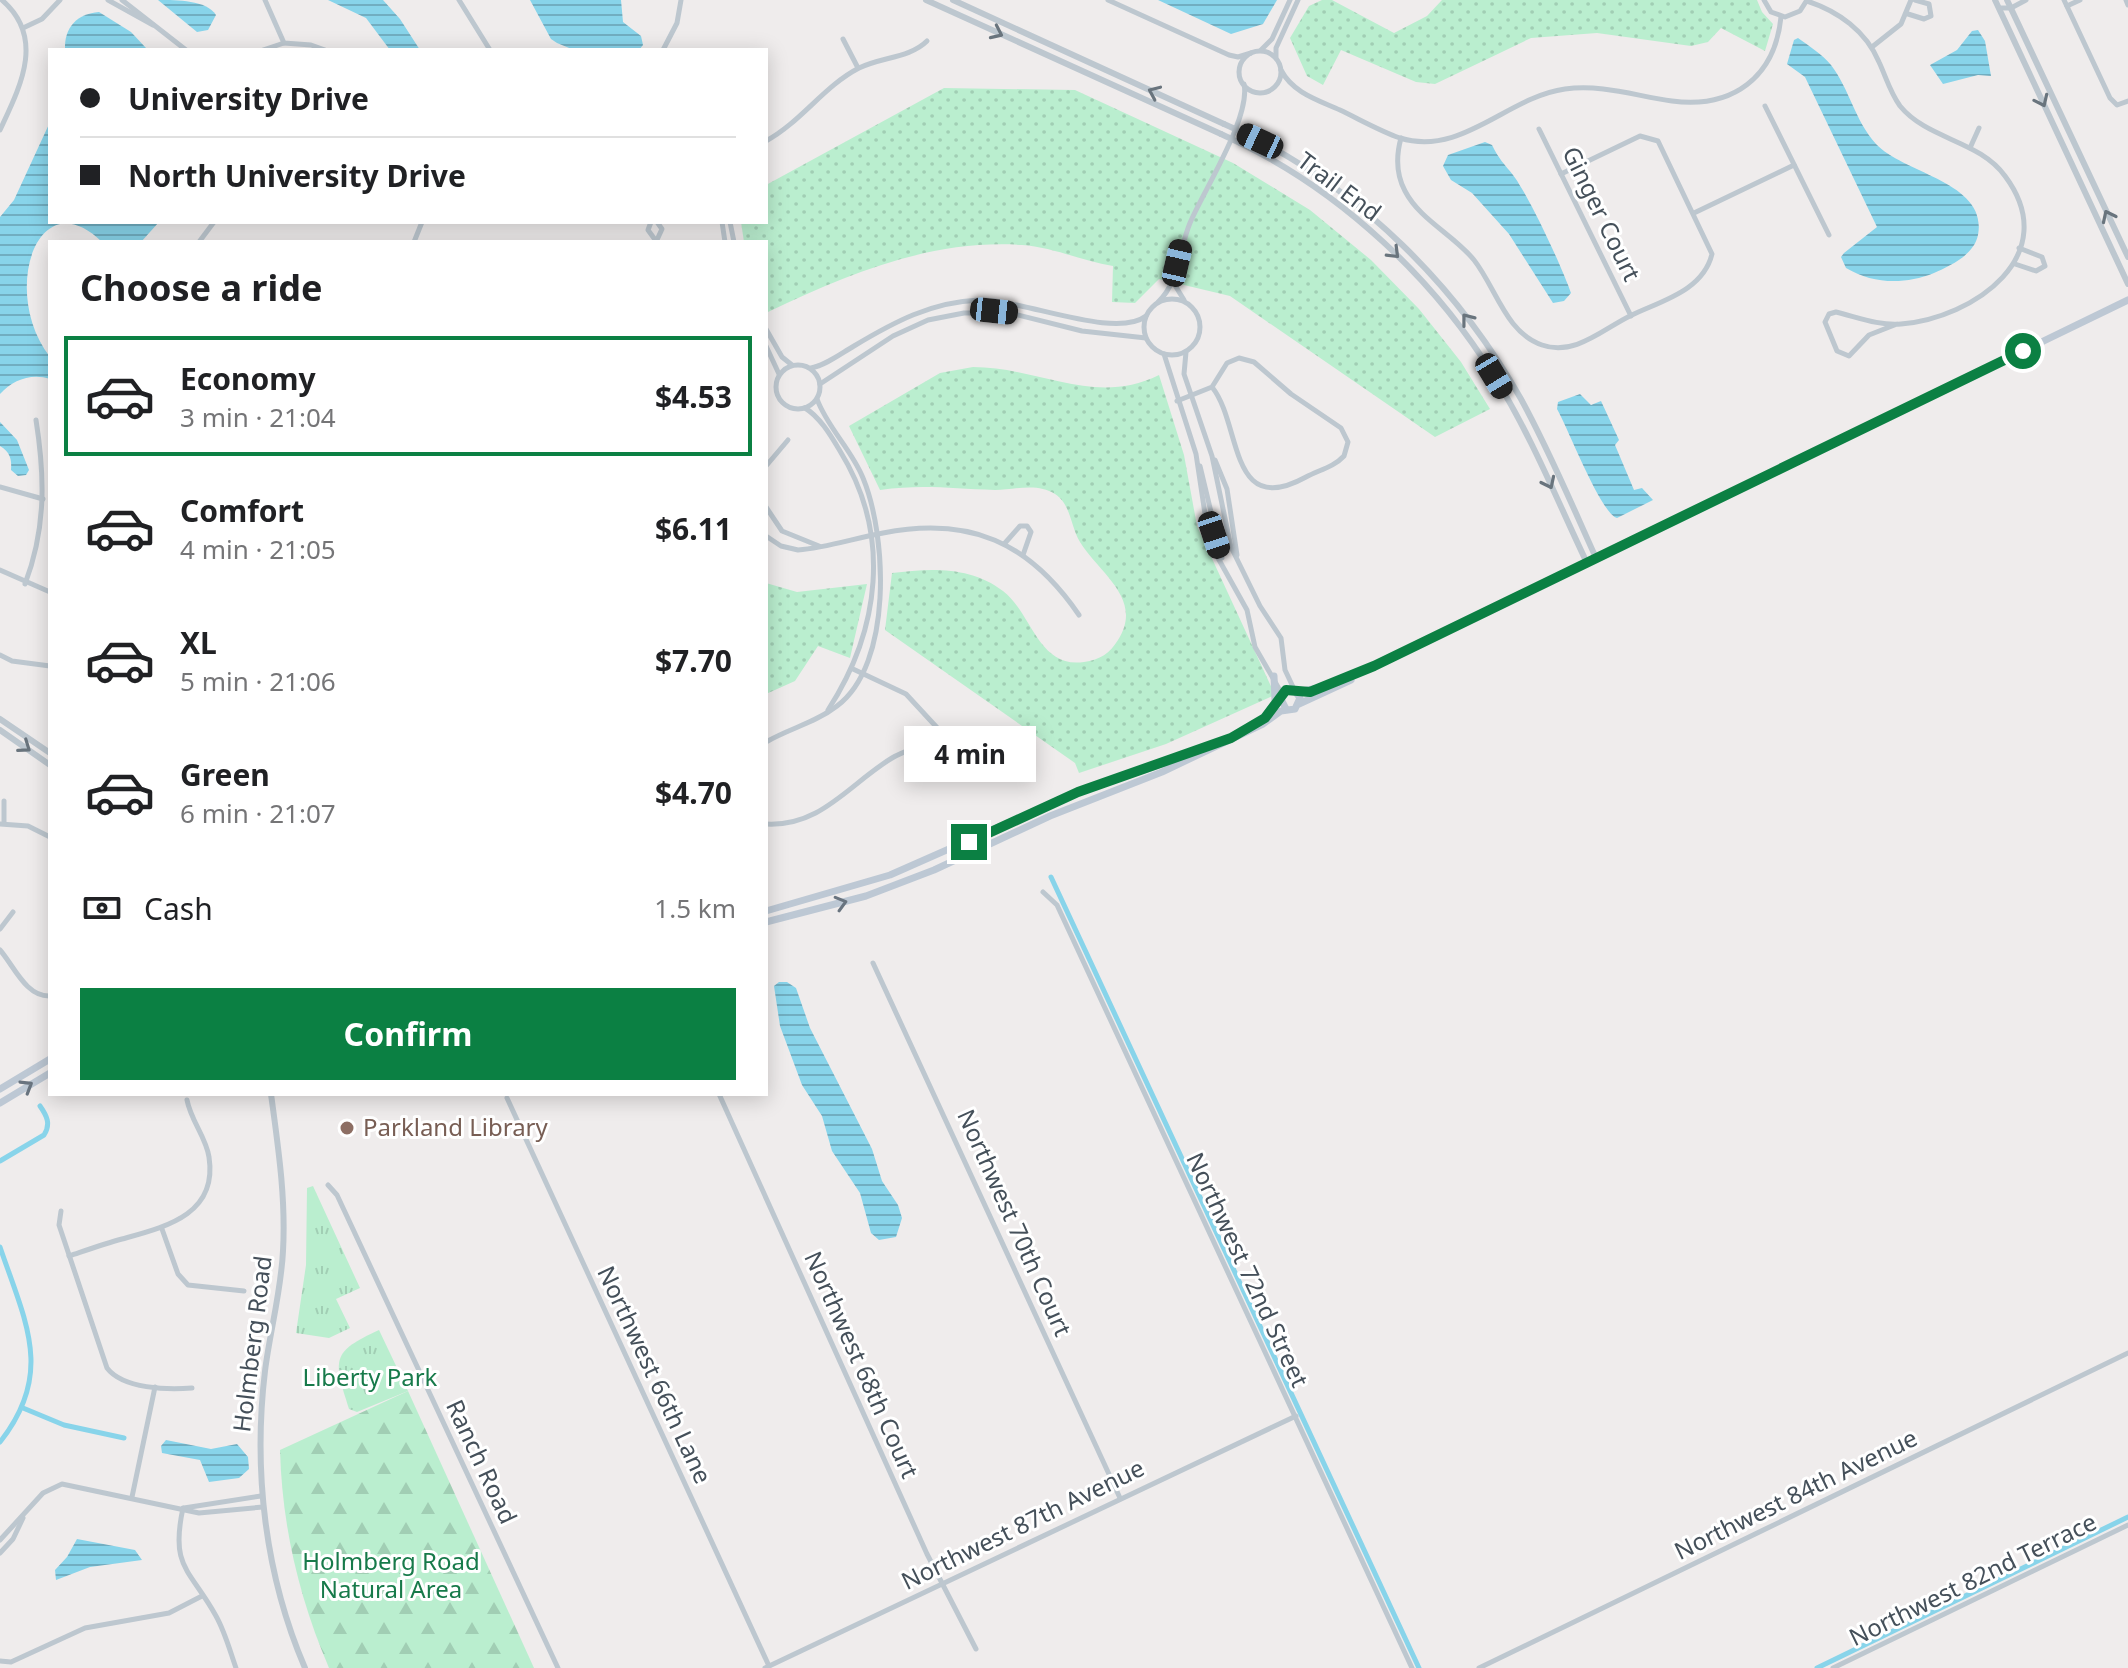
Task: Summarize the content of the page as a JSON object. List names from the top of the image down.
{
  "streets": {
    "street": [
      "Trail End",
      "Ginger Court",
      "Northwest 70th Court",
      "Northwest 72nd Street",
      "Holmberg Road",
      "Northwest 68th Court",
      "Northwest 66th Lane",
      "Ranch Road",
      "Northwest 84th Avenue",
      "Northwest 87th Avenue",
      "Northwest 82nd Terrace"
    ]
  },
  "crossings": [
    ["Northwest 70th Court", "Northwest 87th Avenue"],
    ["Northwest 72nd Street", "Northwest 87th Avenue"],
    ["Northwest 68th Court", "Northwest 87th Avenue"],
    ["Northwest 66th Lane", "Northwest 87th Avenue"]
  ],
  "parks": ["Liberty Park", "Holmberg Road Natural Area"],
  "places": ["Parkland Library"],
  "page": {
    "banner": ["University Drive", "North University Drive"],
    "heading": "Choose a ride",
    "list": [
      {
        "name": "Economy",
        "note": "3 min · 21:04",
        "value": "$4.53"
      },
      {
        "name": "Comfort",
        "note": "4 min · 21:05",
        "value": "$6.11"
      },
      {
        "name": "XL",
        "note": "5 min · 21:06",
        "value": "$7.70"
      },
      {
        "name": "Green",
        "note": "6 min · 21:07",
        "value": "$4.70"
      }
    ],
    "bubble": "4 min",
    "pay": ["Cash", "1.5 km"],
    "buttons": "Confirm"
  }
}
